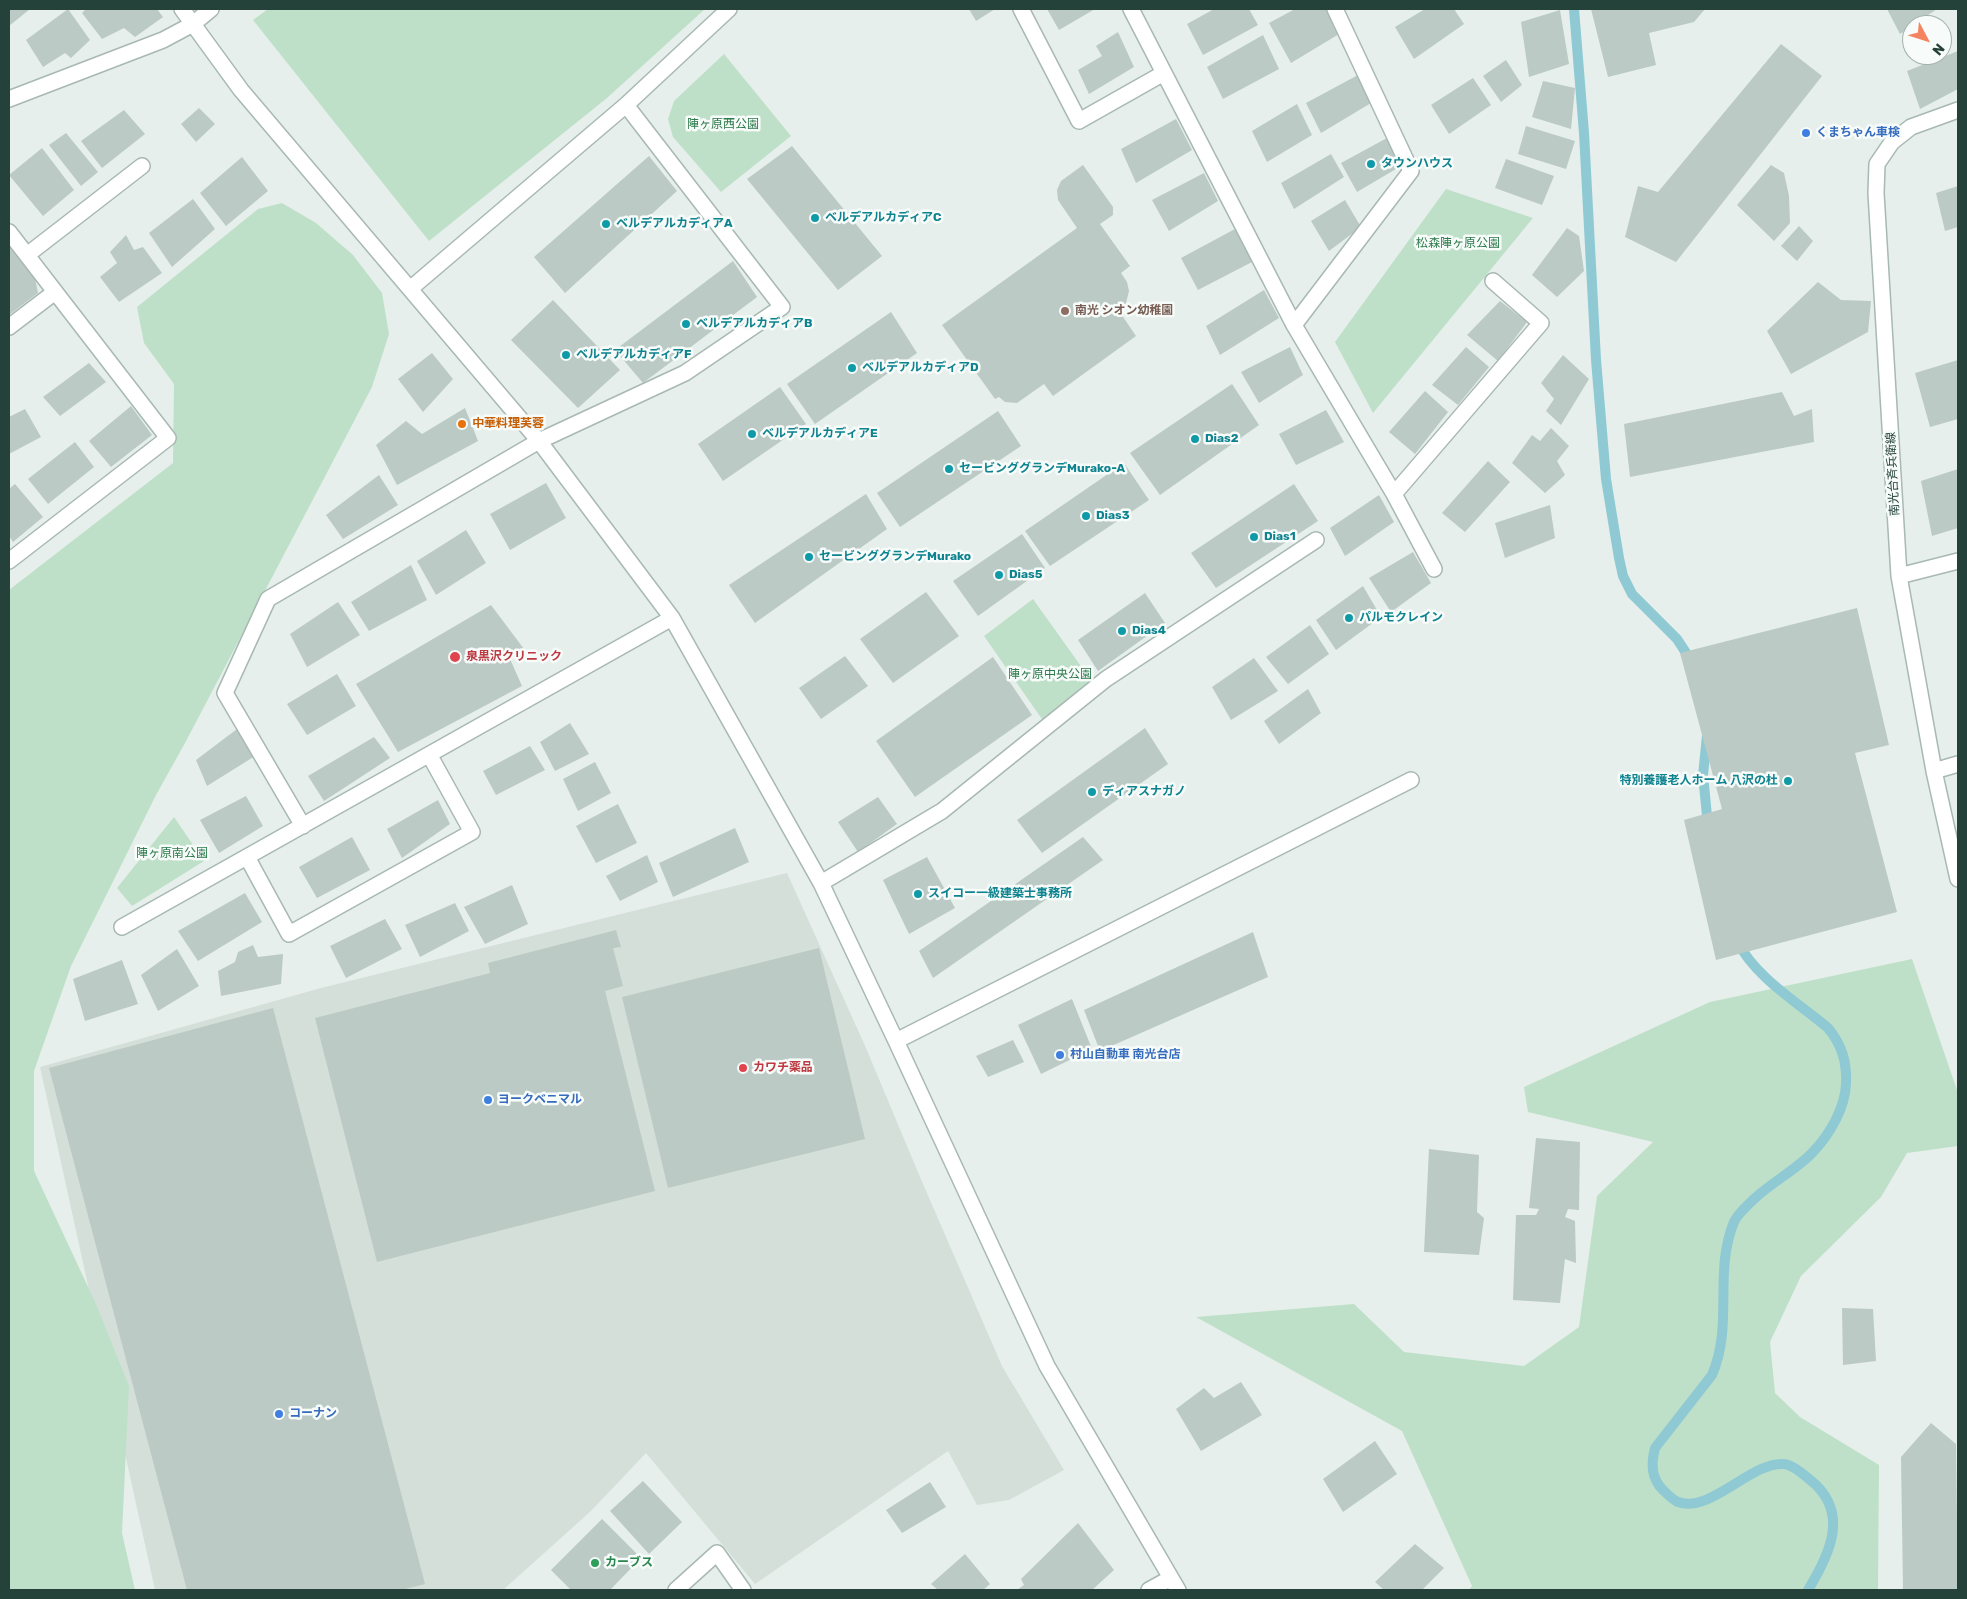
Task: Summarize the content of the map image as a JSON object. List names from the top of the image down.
{
  "streets": {
    "street": ["南光台斉兵衛線"]
  },
  "parks": [
    "陣ヶ原西公園",
    "松森陣ヶ原公園",
    "陣ヶ原中央公園",
    "陣ヶ原南公園"
  ],
  "places": [
    "くまちゃん車検",
    "タウンハウス",
    "ベルデアルカディアC",
    "ベルデアルカディアA",
    "南光 シオン幼稚園",
    "ベルデアルカディアB",
    "ベルデアルカディアF",
    "ベルデアルカディアD",
    "中華料理芙蓉",
    "ベルデアルカディアE",
    "Dias2",
    "セービンググランデMurako-A",
    "Dias3",
    "Dias1",
    "セービンググランデMurako",
    "Dias5",
    "パルモクレイン",
    "Dias4",
    "泉黒沢クリニック",
    "特別養護老人ホーム 八沢の杜",
    "ディアスナガノ",
    "スイコー一級建築士事務所",
    "村山自動車 南光台店",
    "カワチ薬品",
    "ヨークベニマル",
    "コーナン",
    "カーブス"
  ],
  "north": "bottom right"
}
